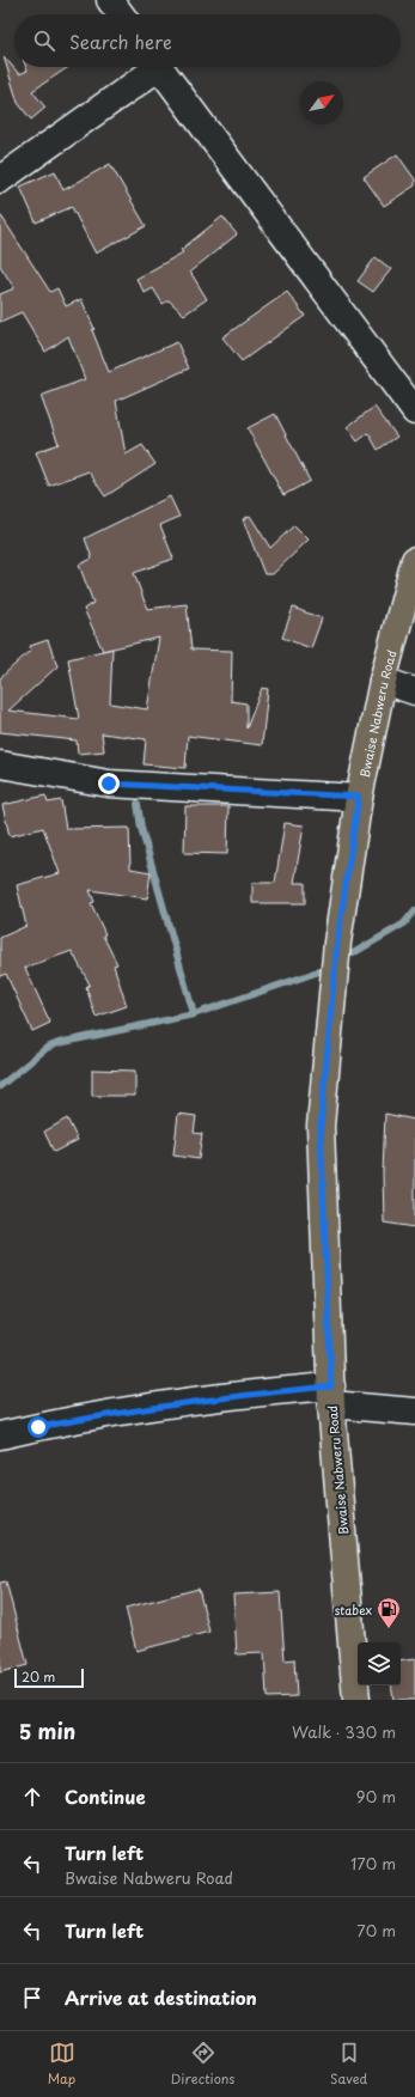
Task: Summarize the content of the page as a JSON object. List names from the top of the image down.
{
  "streets": {
    "main road": ["Bwaise Nabweru Road"]
  },
  "places": {
    "fuel station": ["stabex"]
  },
  "scale_bar": "20 m",
  "north": "top right",
  "page": {
    "search": "Search here",
    "scale": "20 m",
    "heading": ["5 min", "Walk · 330 m"],
    "list": [
      ["Continue", "90 m"],
      ["Turn left", "Bwaise Nabweru Road", "170 m"],
      ["Turn left", "70 m"],
      "Arrive at destination"
    ],
    "nav": ["Map", "Directions", "Saved"]
  }
}
